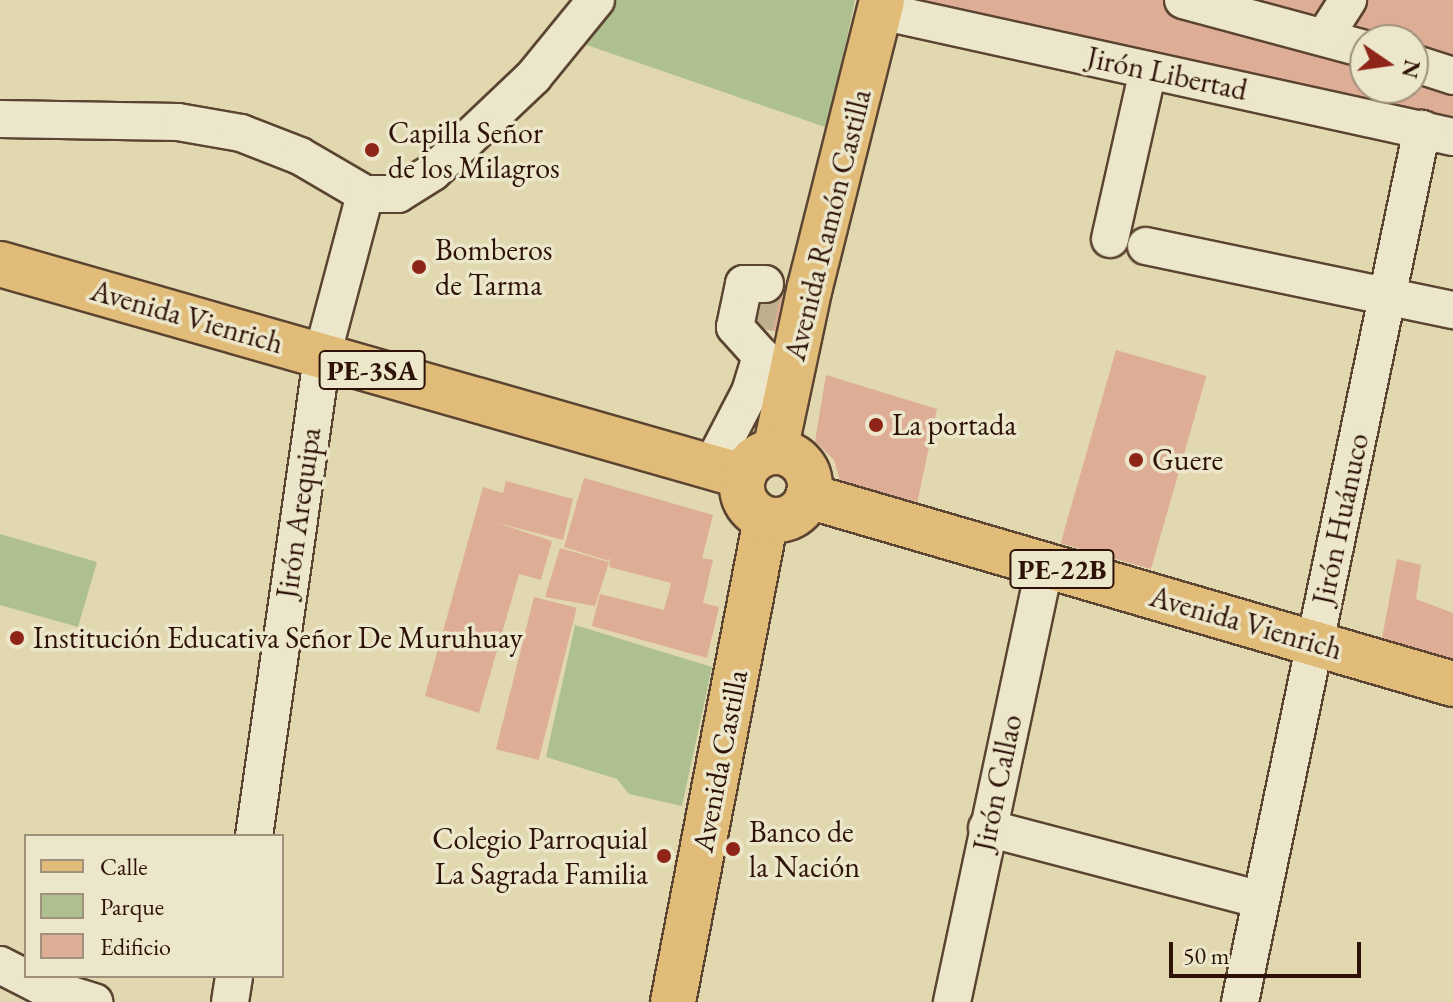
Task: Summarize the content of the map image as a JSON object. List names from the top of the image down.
{
  "streets": {
    "main road": [
      "Avenida Ramón Castilla",
      "Avenida Vienrich",
      "PE-3SA",
      "PE-22B",
      "Avenida Castilla"
    ],
    "street": [
      "Jirón Libertad",
      "Jirón Arequipa",
      "Jirón Huánuco",
      "Jirón Callao"
    ]
  },
  "crossings": [
    ["Jirón Libertad", "Avenida Ramón Castilla"],
    ["Jirón Libertad", "Jirón Huánuco"],
    ["Avenida Ramón Castilla", "Avenida Vienrich"],
    ["Avenida Vienrich", "Jirón Arequipa"],
    ["Avenida Vienrich", "Jirón Huánuco"],
    ["Avenida Vienrich", "Jirón Callao"]
  ],
  "places": [
    "Capilla Señor de los Milagros",
    "Bomberos de Tarma",
    "La portada",
    "Guere",
    "Institución Educativa Señor De Muruhuay",
    "Banco de la Nación",
    "Colegio Parroquial La Sagrada Familia"
  ],
  "legend": ["Calle", "Parque", "Edificio"],
  "scale_bar": "50 m",
  "north": "right"
}
